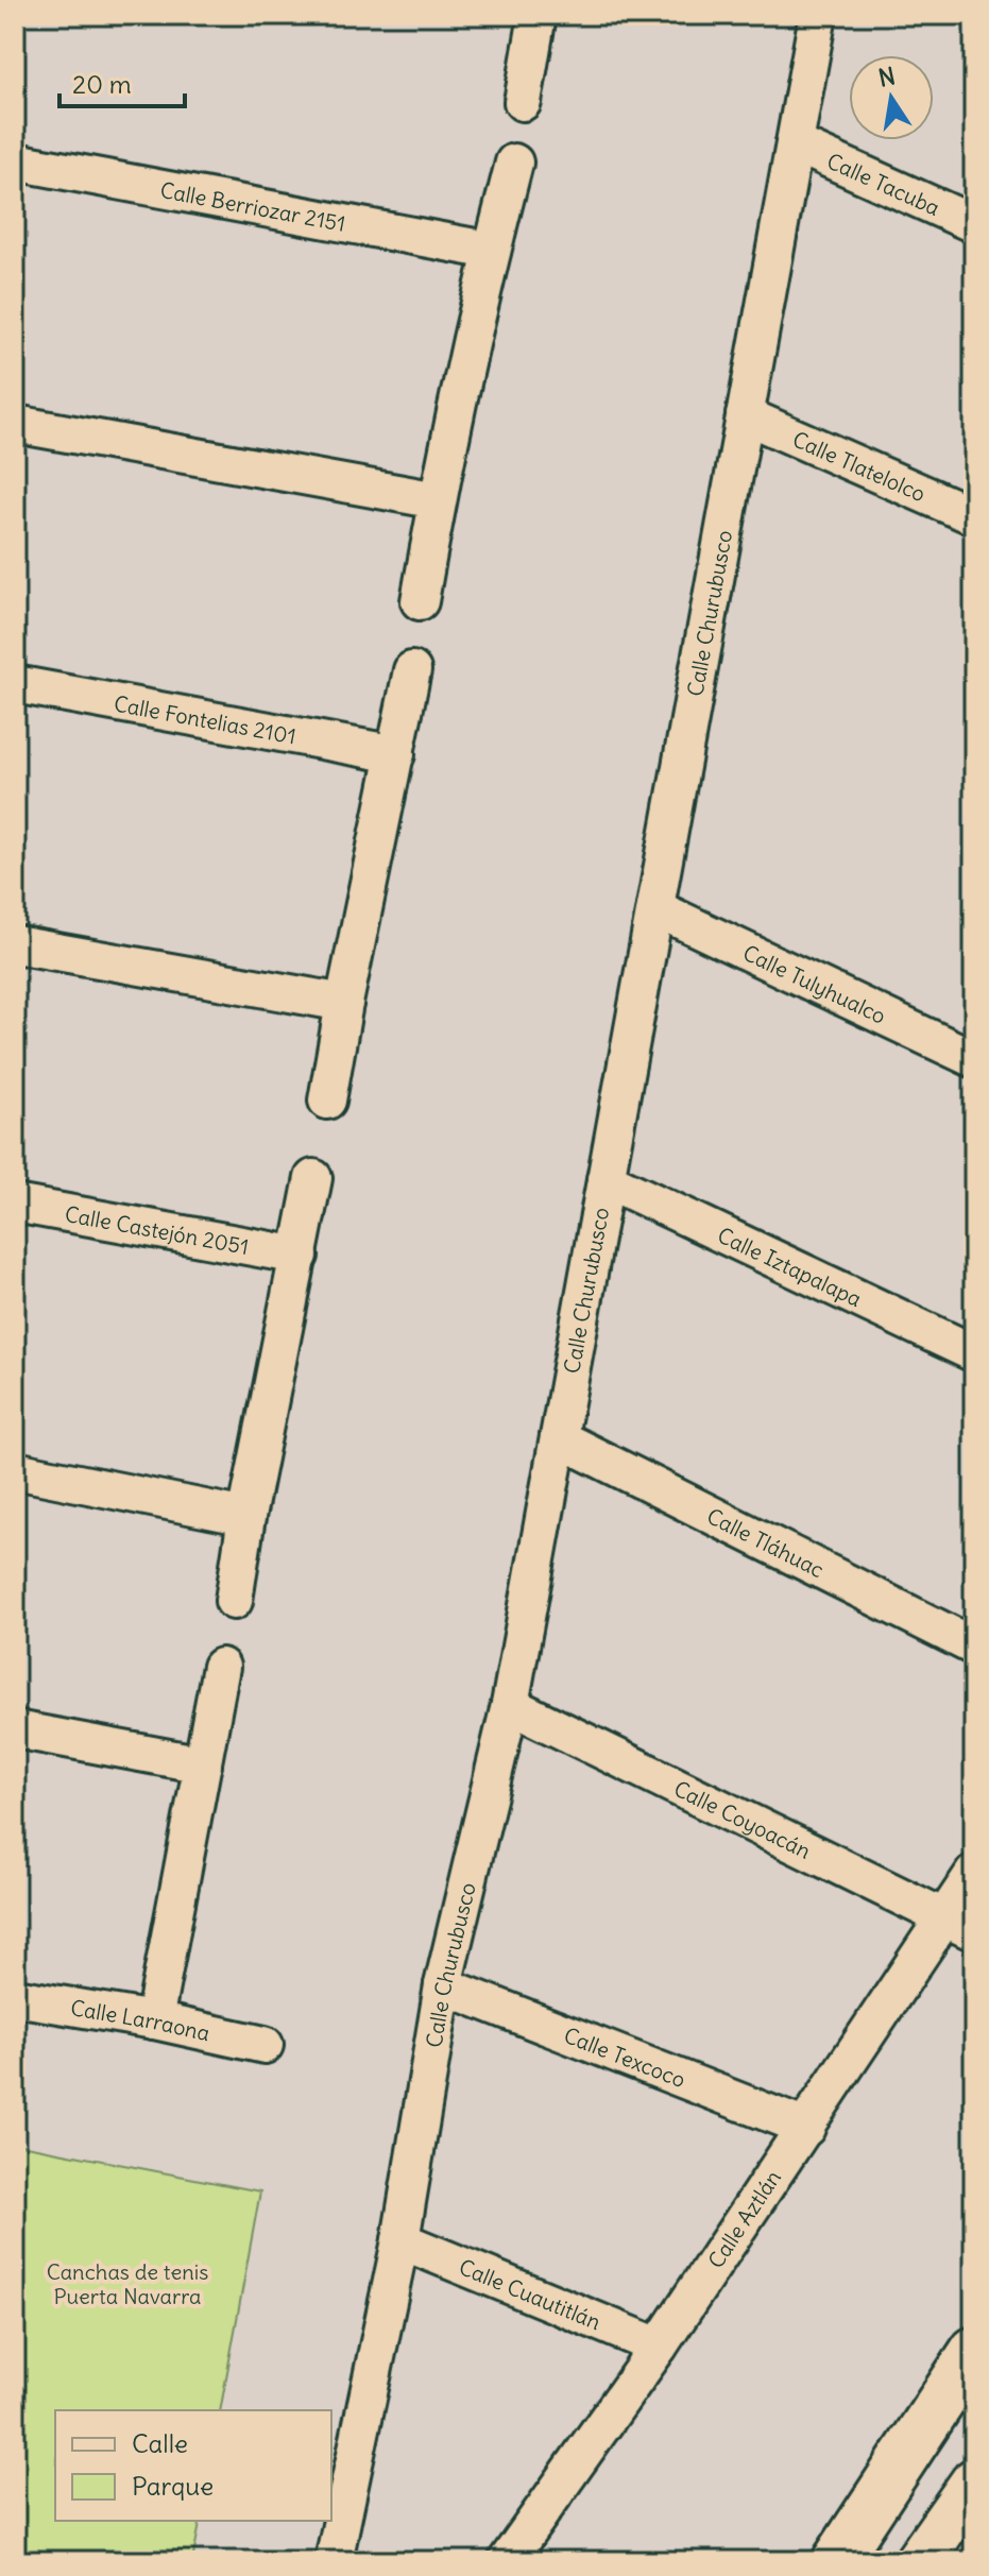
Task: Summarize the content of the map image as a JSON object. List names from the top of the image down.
{
  "streets": {
    "street": [
      "Calle Tacuba",
      "Calle Berriozar 2151",
      "Calle Tlatelolco",
      "Calle Churubusco",
      "Calle Fontelias 2101",
      "Calle Tulyhualco",
      "Calle Castejón 2051",
      "Calle Iztapalapa",
      "Calle Tláhuac",
      "Calle Coyoacán",
      "Calle Larraona",
      "Calle Texcoco",
      "Calle Aztlán",
      "Calle Cuautitlán"
    ]
  },
  "crossings": [
    ["Calle Tacuba", "Calle Churubusco"],
    ["Calle Tlatelolco", "Calle Churubusco"],
    ["Calle Churubusco", "Calle Tulyhualco"],
    ["Calle Churubusco", "Calle Iztapalapa"],
    ["Calle Churubusco", "Calle Tláhuac"],
    ["Calle Churubusco", "Calle Coyoacán"],
    ["Calle Churubusco", "Calle Texcoco"],
    ["Calle Churubusco", "Calle Cuautitlán"],
    ["Calle Coyoacán", "Calle Aztlán"],
    ["Calle Texcoco", "Calle Aztlán"],
    ["Calle Aztlán", "Calle Cuautitlán"]
  ],
  "parks": ["Canchas de tenis Puerta Navarra"],
  "legend": ["Calle", "Parque"],
  "scale_bar": "20 m",
  "north": "top"
}
